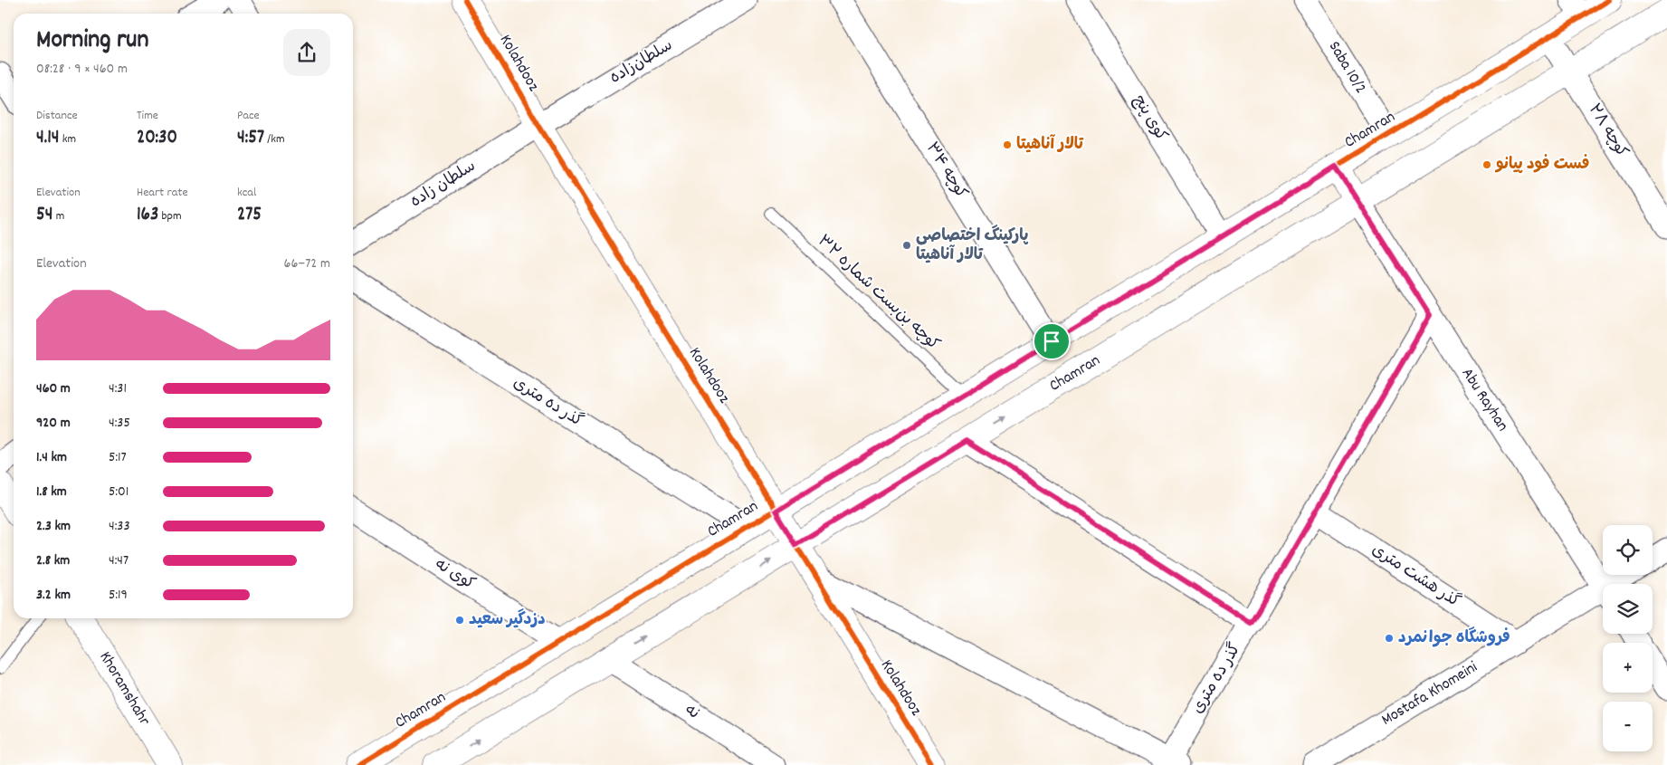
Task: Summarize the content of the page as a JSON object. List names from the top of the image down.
{
  "streets": {
    "street": [
      "سلطان‌زاده",
      "Kolahdooz",
      "Saba 10/2",
      "کوی پنج",
      "Chamran",
      "کوچه ۲۸",
      "کوچه ۳۴",
      "سلطان زاده",
      "Abu Rayhan",
      "گذر ده متری",
      "کوی نه",
      "گذر هشت متری",
      "Khoramshahr",
      "Mostafa Khomeini",
      "نه"
    ],
    "lane": ["کوچه بن‌بست شماره ۳۲"]
  },
  "crossings": [
    ["سلطان‌زاده", "Kolahdooz"],
    ["سلطان‌زاده", "سلطان زاده"],
    ["Kolahdooz", "Chamran"],
    ["Kolahdooz", "سلطان زاده"],
    ["Kolahdooz", "گذر ده متری"],
    ["Saba 10/2", "Chamran"],
    ["کوی پنج", "Chamran"],
    ["Chamran", "کوچه ۲۸"],
    ["Chamran", "کوچه ۳۴"],
    ["Chamran", "کوچه بن‌بست شماره ۳۲"],
    ["Chamran", "Abu Rayhan"],
    ["Chamran", "گذر ده متری"],
    ["Chamran", "کوی نه"],
    ["Chamran", "نه"],
    ["Abu Rayhan", "گذر ده متری"],
    ["گذر ده متری", "گذر هشت متری"],
    ["گذر هشت متری", "Mostafa Khomeini"]
  ],
  "places": [
    "تالار آناهیتا",
    "فست فود پیانو",
    "پارکینگ اختصاصی تالار آناهیتا",
    "دزدگیر سعید",
    "فروشگاه جوانمرد"
  ],
  "page": {
    "heading": ["Morning run", "08:28 · 9 × 460 m"],
    "stats": [
      ["Distance", "4.14 km"],
      ["Time", "20:30"],
      ["Pace", "4:57 /km"],
      ["Elevation", "54 m"],
      ["Heart rate", "163 bpm"],
      ["kcal", "275"]
    ],
    "chart": ["Elevation", "66–72 m"],
    "list": [
      {
        "name": "460 m",
        "note": "4:31"
      },
      {
        "name": "920 m",
        "note": "4:35"
      },
      {
        "name": "1.4 km",
        "note": "5:17"
      },
      {
        "name": "1.8 km",
        "note": "5:01"
      },
      {
        "name": "2.3 km",
        "note": "4:33"
      },
      {
        "name": "2.8 km",
        "note": "4:47"
      },
      {
        "name": "3.2 km",
        "note": "5:19"
      }
    ],
    "map_buttons": ["+", "−"]
  }
}
